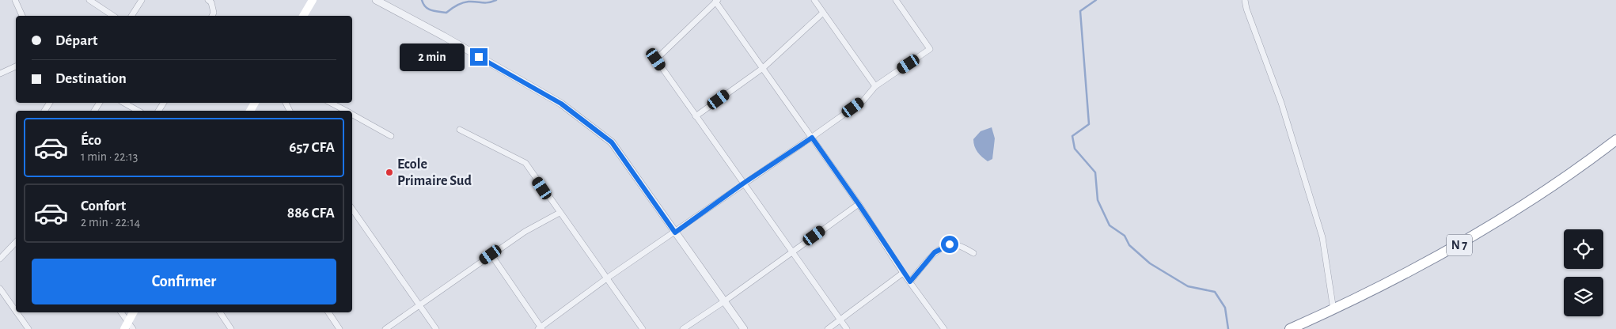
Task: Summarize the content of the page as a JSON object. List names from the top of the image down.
{
  "streets": {
    "highway": ["N 7"]
  },
  "places": ["Ecole Primaire Sud"],
  "page": {
    "banner": ["Départ", "Destination"],
    "bubble": "2 min",
    "list": [
      {
        "name": "Éco",
        "note": "1 min · 22:13",
        "value": "657 CFA"
      },
      {
        "name": "Confort",
        "note": "2 min · 22:14",
        "value": "886 CFA"
      }
    ],
    "buttons": "Confirmer"
  }
}
